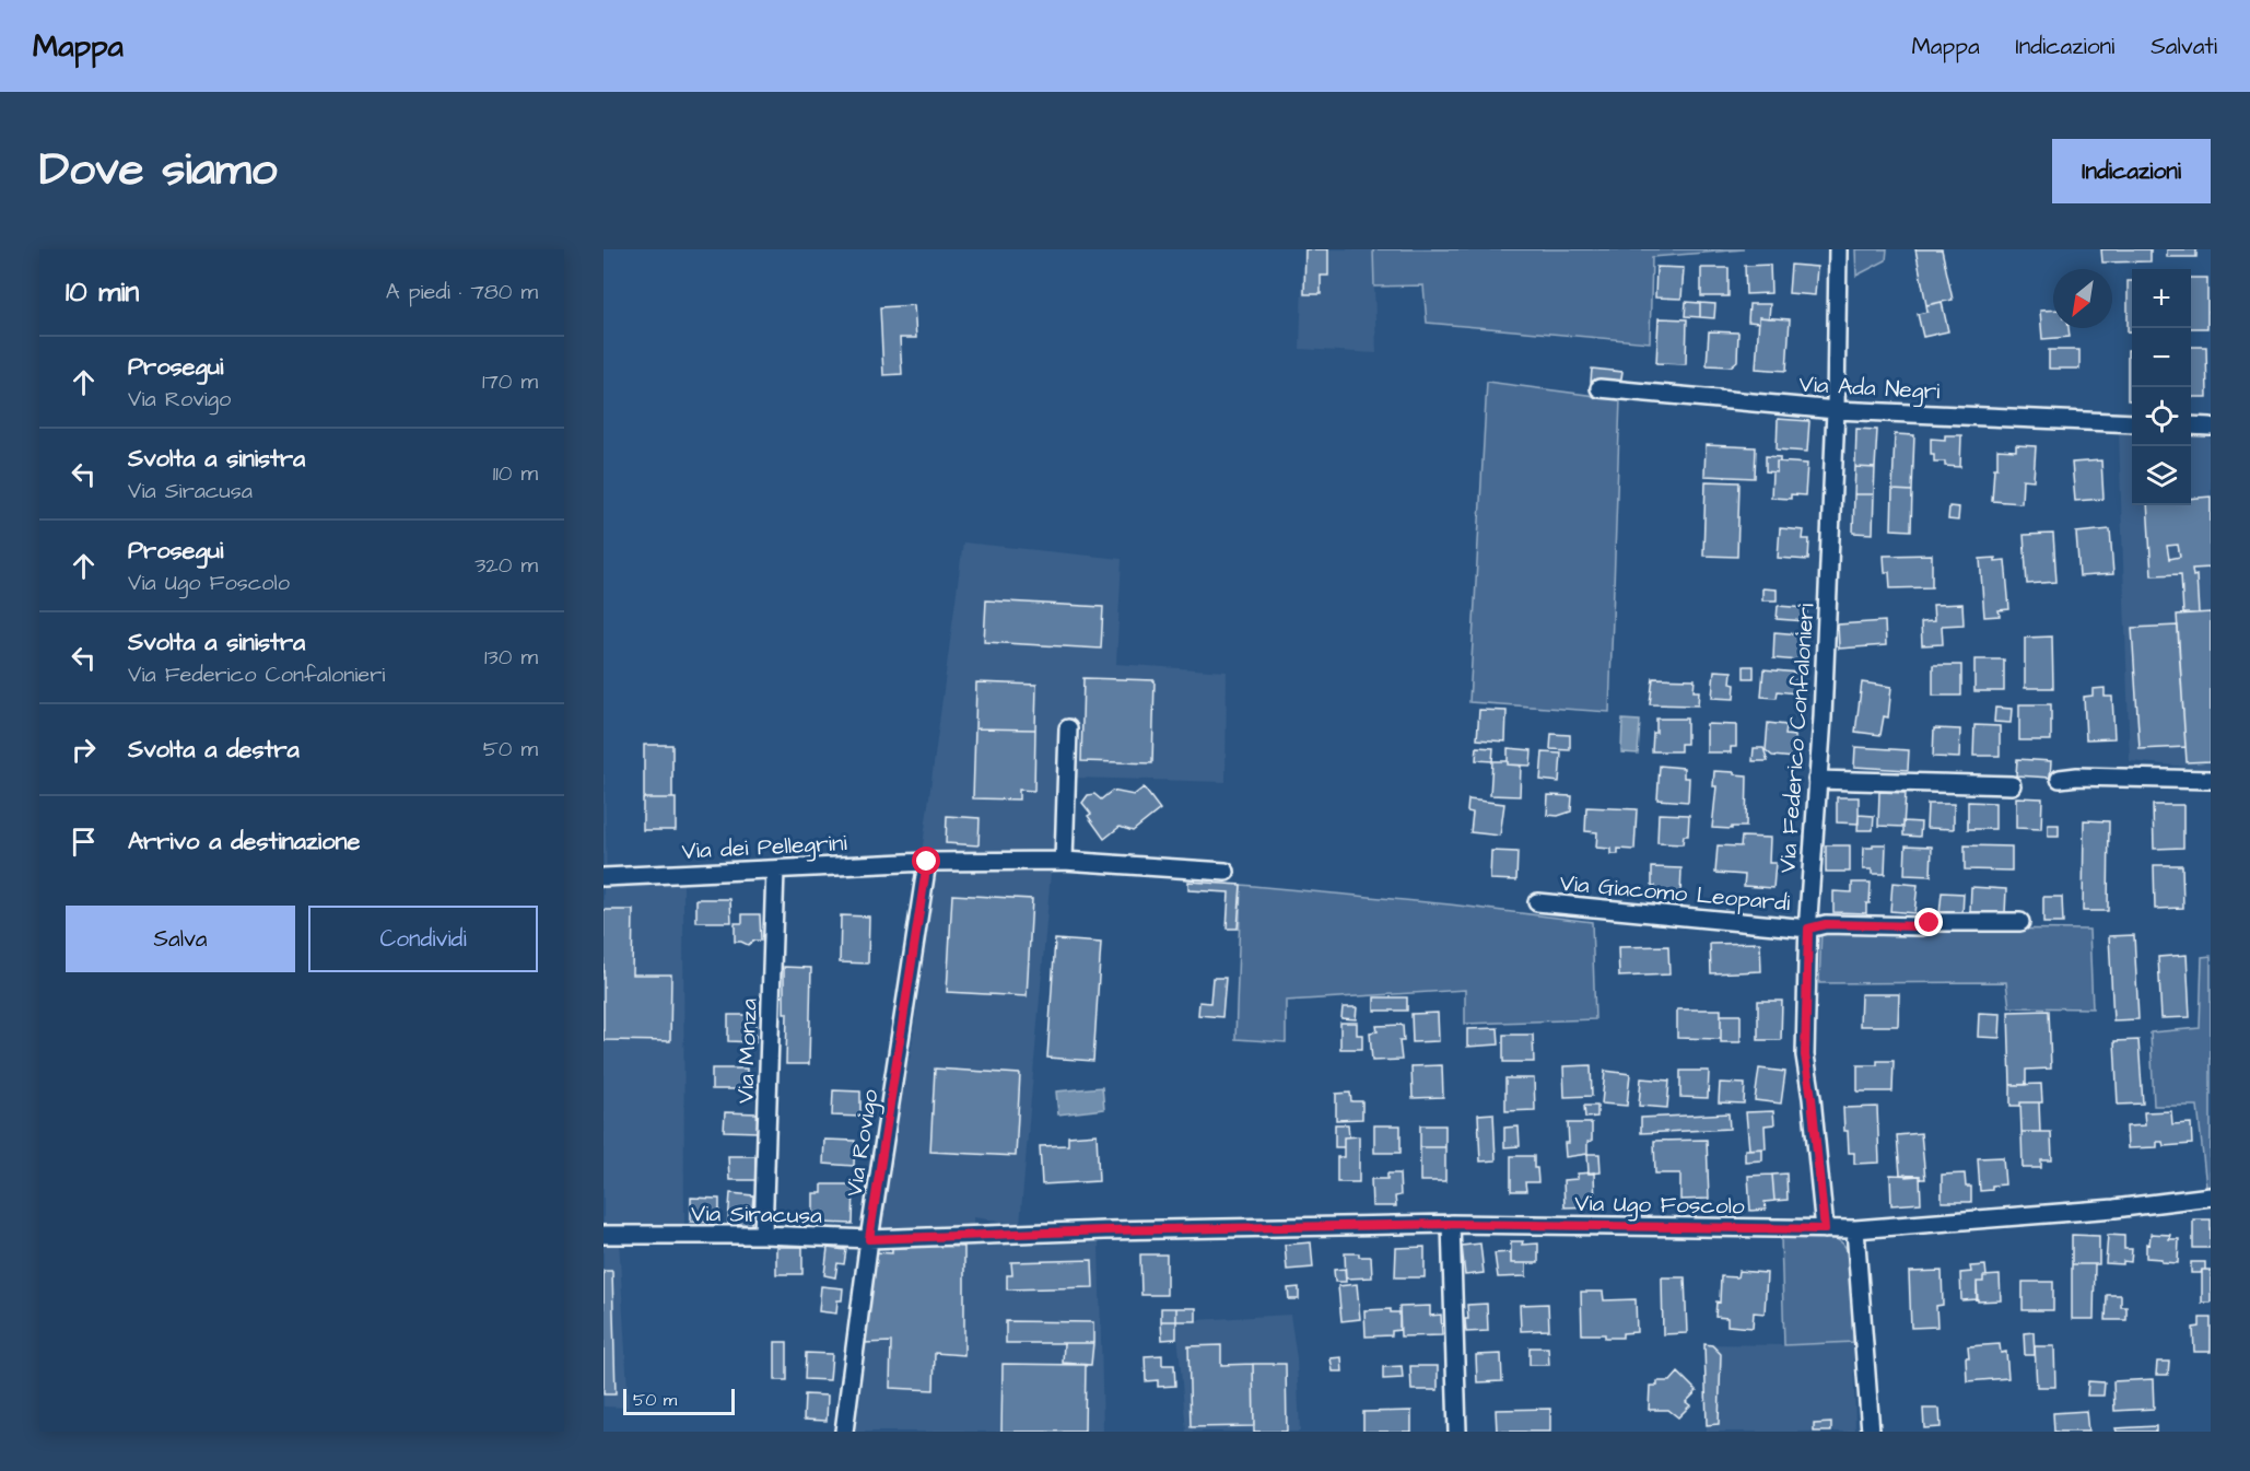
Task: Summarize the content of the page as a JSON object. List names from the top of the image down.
{
  "streets": {
    "street": [
      "Via Ada Negri",
      "Via Federico Confalonieri",
      "Via dei Pellegrini",
      "Via Giacomo Leopardi",
      "Via Monza",
      "Via Rovigo",
      "Via Ugo Foscolo",
      "Via Siracusa"
    ]
  },
  "crossings": [
    ["Via Ada Negri", "Via Federico Confalonieri"],
    ["Via Federico Confalonieri", "Via Giacomo Leopardi"],
    ["Via Federico Confalonieri", "Via Ugo Foscolo"],
    ["Via dei Pellegrini", "Via Monza"],
    ["Via dei Pellegrini", "Via Rovigo"],
    ["Via Monza", "Via Siracusa"],
    ["Via Rovigo", "Via Siracusa"],
    ["Via Ugo Foscolo", "Via Siracusa"]
  ],
  "scale_bar": "50 m",
  "north": "bottom left",
  "page": {
    "header": "Mappa",
    "nav": ["Mappa", "Indicazioni", "Salvati"],
    "title": "Dove siamo",
    "buttons": [
      "Indicazioni",
      ["Salva", "Condividi"]
    ],
    "heading": ["10 min", "A piedi · 780 m"],
    "map_buttons": ["+", "−"],
    "list": [
      ["Prosegui", "Via Rovigo", "170 m"],
      ["Svolta a sinistra", "Via Siracusa", "110 m"],
      ["Prosegui", "Via Ugo Foscolo", "320 m"],
      ["Svolta a sinistra", "Via Federico Confalonieri", "130 m"],
      ["Svolta a destra", "50 m"],
      "Arrivo a destinazione"
    ],
    "scale": "50 m"
  }
}
